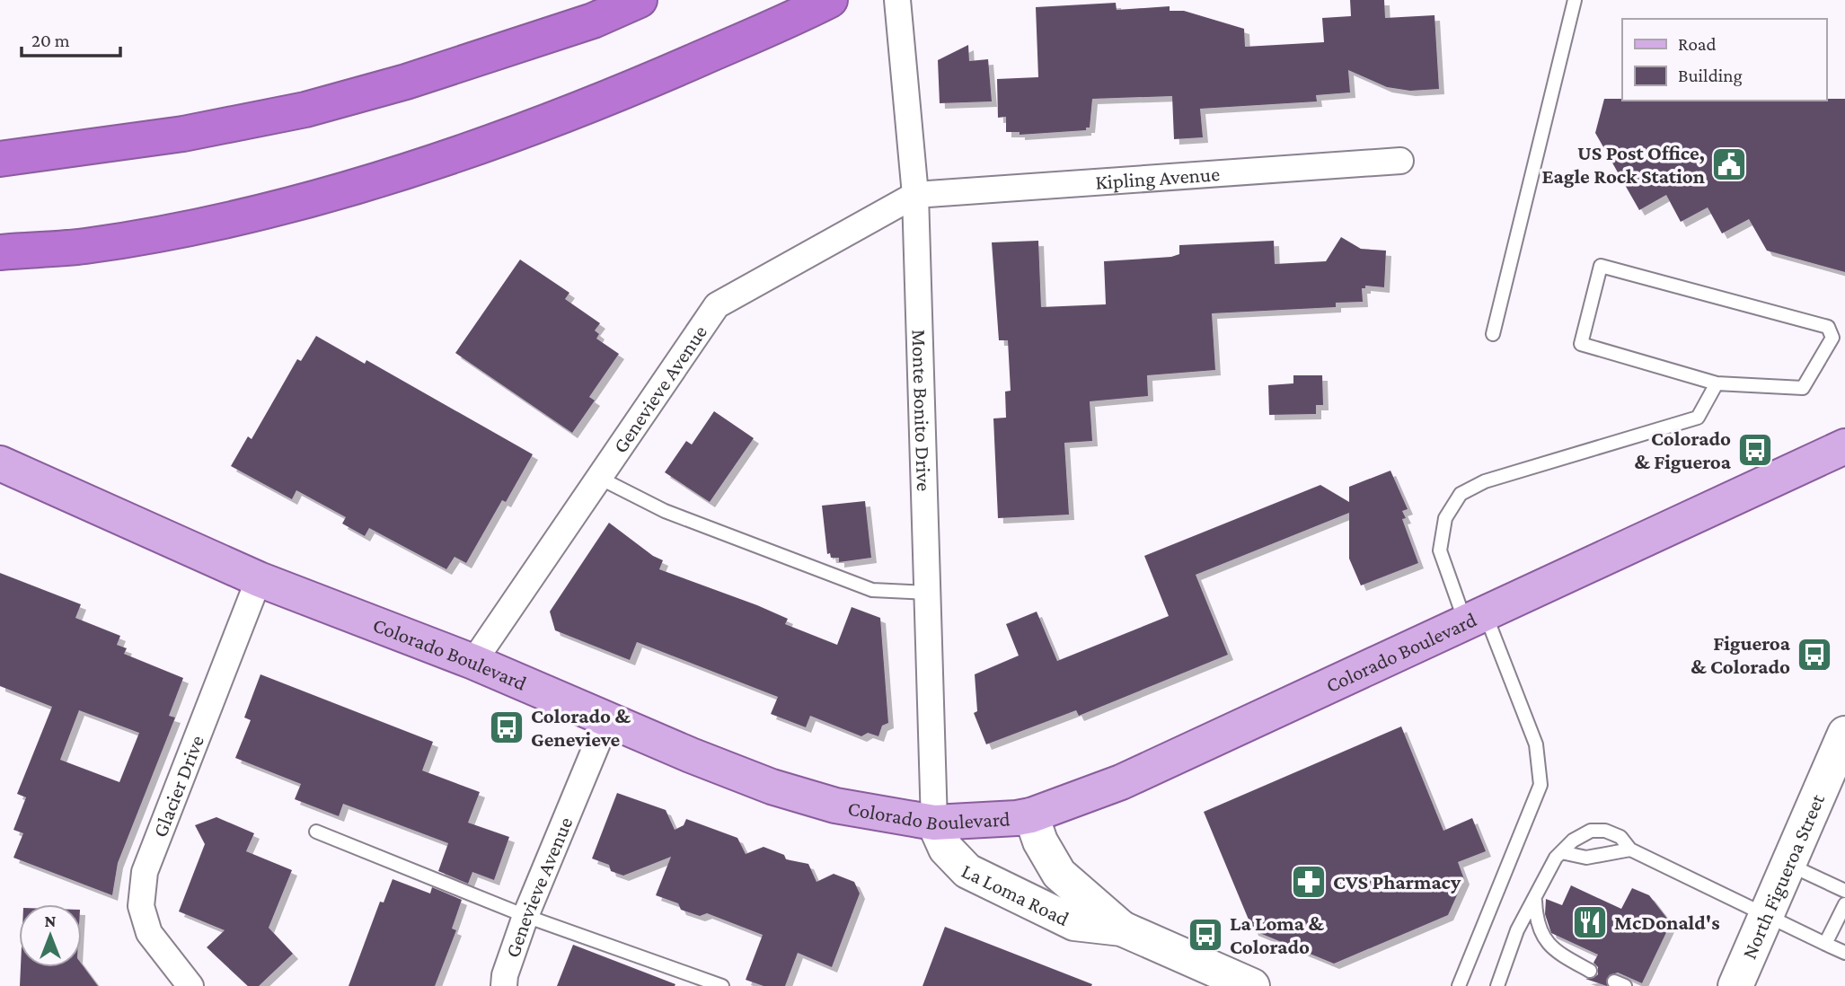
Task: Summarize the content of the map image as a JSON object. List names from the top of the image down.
{
  "streets": {
    "main road": ["Colorado Boulevard"],
    "street": [
      "Kipling Avenue",
      "Genevieve Avenue",
      "Monte Bonito Drive",
      "Glacier Drive",
      "North Figueroa Street",
      "La Loma Road"
    ]
  },
  "crossings": [
    ["Kipling Avenue", "Genevieve Avenue"],
    ["Kipling Avenue", "Monte Bonito Drive"],
    ["Genevieve Avenue", "Monte Bonito Drive"],
    ["Genevieve Avenue", "Colorado Boulevard"],
    ["Monte Bonito Drive", "Colorado Boulevard"],
    ["Monte Bonito Drive", "La Loma Road"],
    ["Colorado Boulevard", "Glacier Drive"],
    ["Colorado Boulevard", "La Loma Road"]
  ],
  "places": {
    "public building": ["US Post Office, Eagle Rock Station"],
    "bus stop": [
      "Colorado & Figueroa",
      "Figueroa & Colorado",
      "Colorado & Genevieve",
      "La Loma & Colorado"
    ],
    "pharmacy": ["CVS Pharmacy"],
    "restaurant": ["McDonald's"]
  },
  "legend": ["Road", "Building"],
  "scale_bar": "20 m",
  "north": "top"
}
